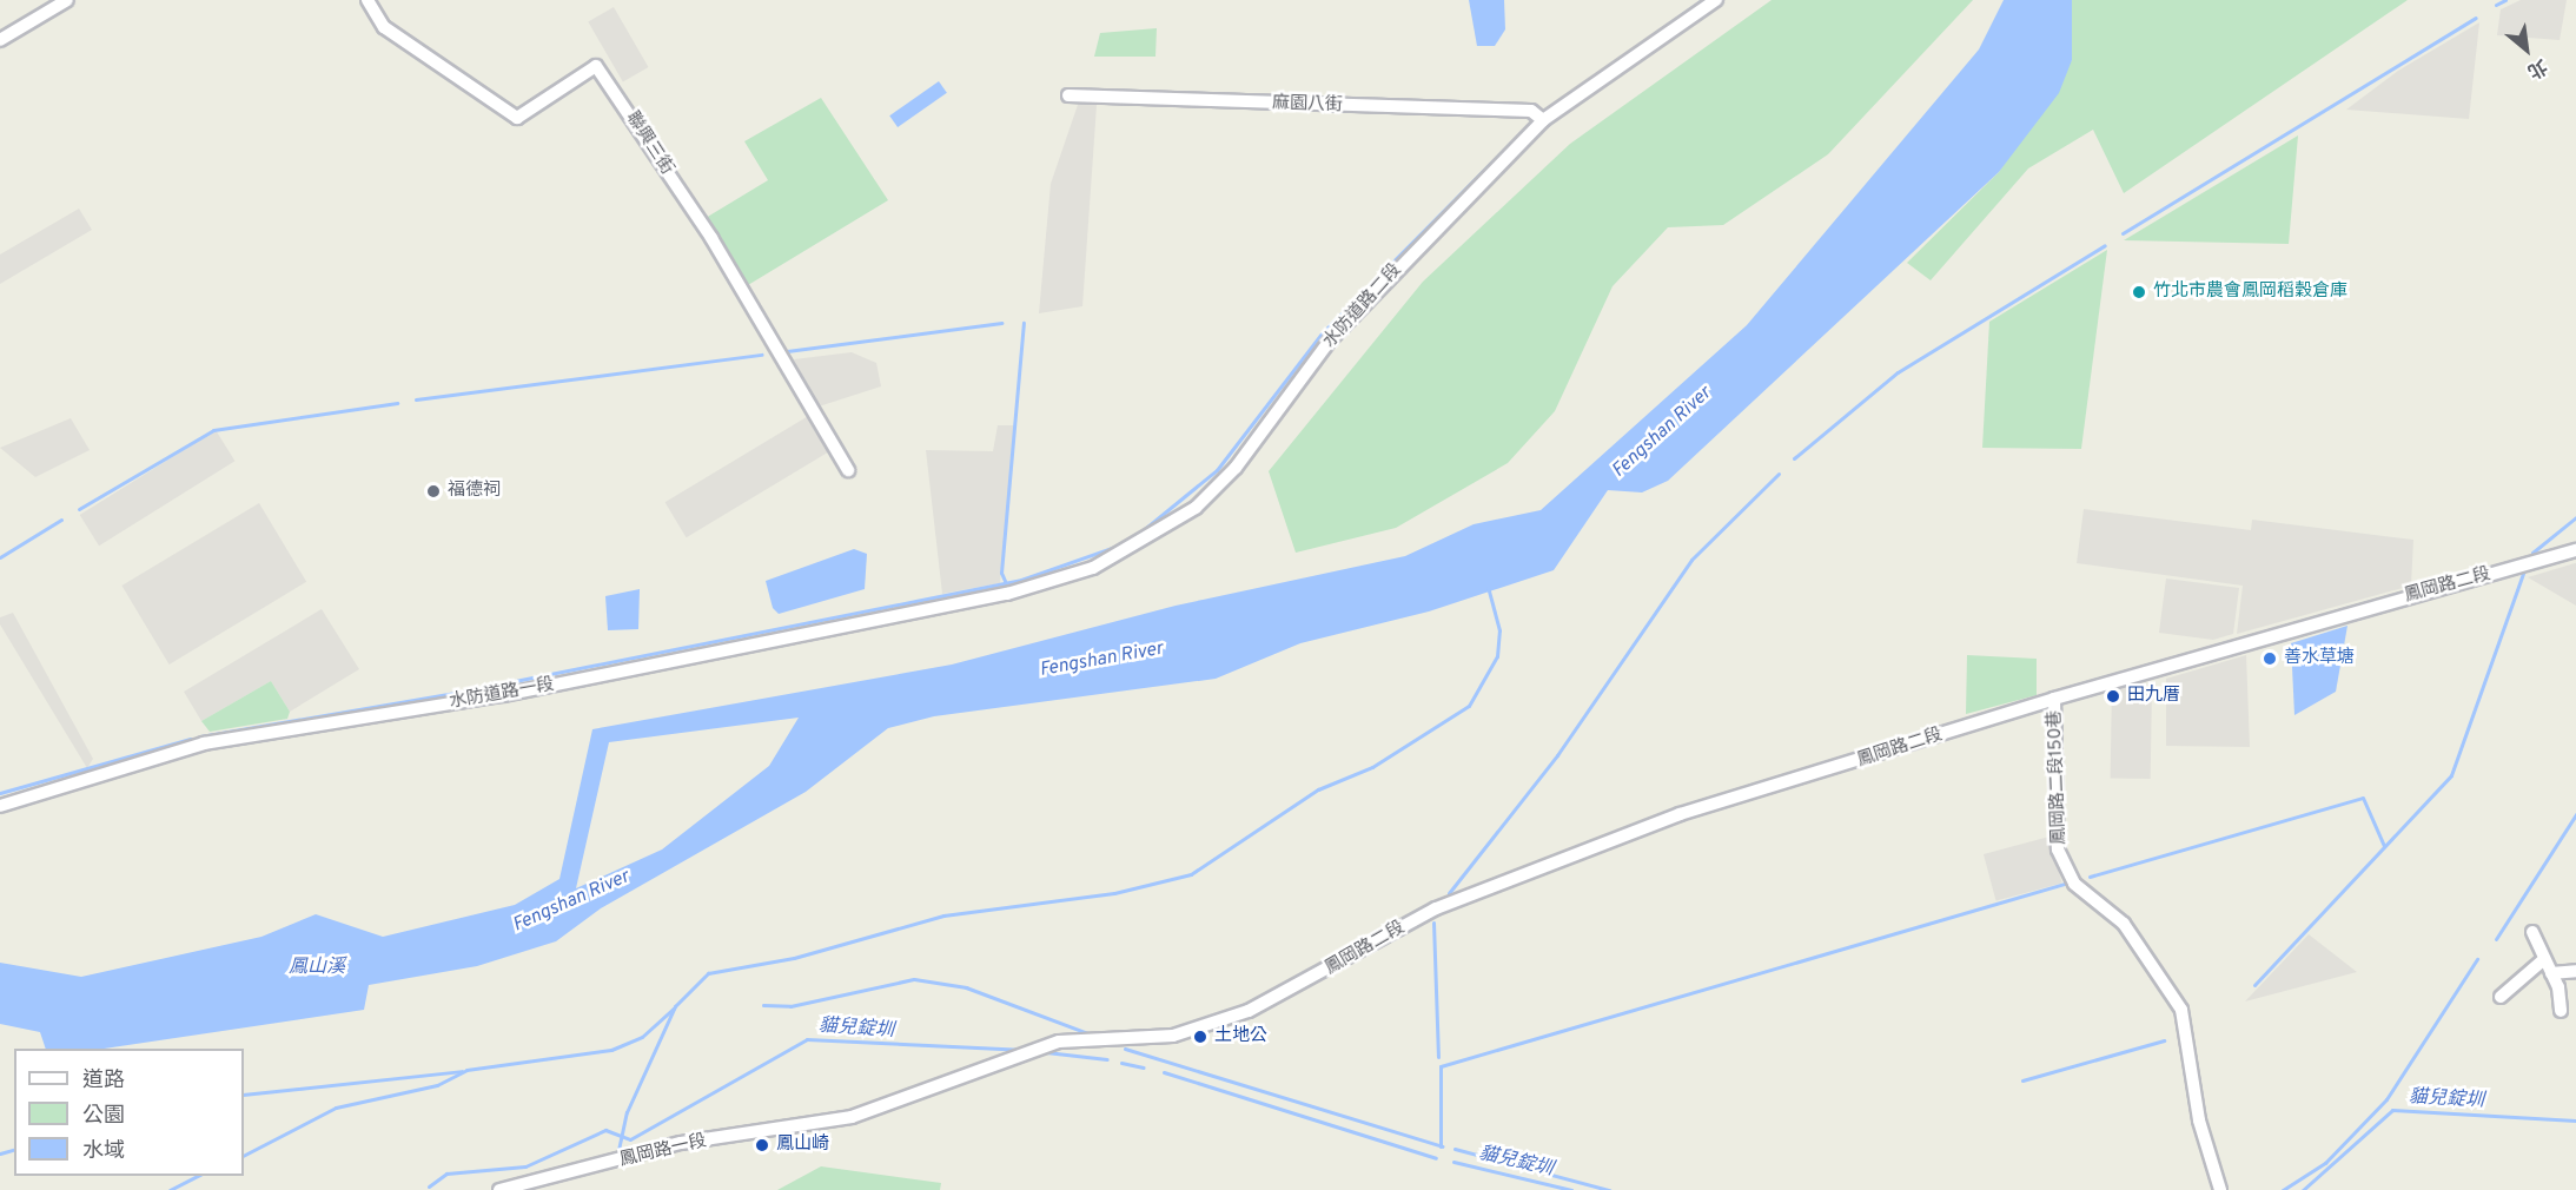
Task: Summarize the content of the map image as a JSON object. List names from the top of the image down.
{
  "streets": {
    "street": [
      "麻園八街",
      "聯興三街",
      "水防道路二段",
      "鳳岡路二段",
      "水防道路一段",
      "鳳岡路二段150巷",
      "鳳岡路一段"
    ]
  },
  "crossings": [
    ["麻園八街", "水防道路二段"],
    ["水防道路二段", "水防道路一段"],
    ["鳳岡路二段", "鳳岡路二段150巷"],
    ["鳳岡路二段", "鳳岡路一段"]
  ],
  "water": ["Fengshan River", "鳳山溪", "貓兒錠圳"],
  "places": [
    "竹北市農會鳳岡稻穀倉庫",
    "福德祠",
    "善水草塘",
    "田九厝",
    "土地公",
    "鳳山崎"
  ],
  "legend": ["道路", "公園", "水域"],
  "north": "bottom right"
}
